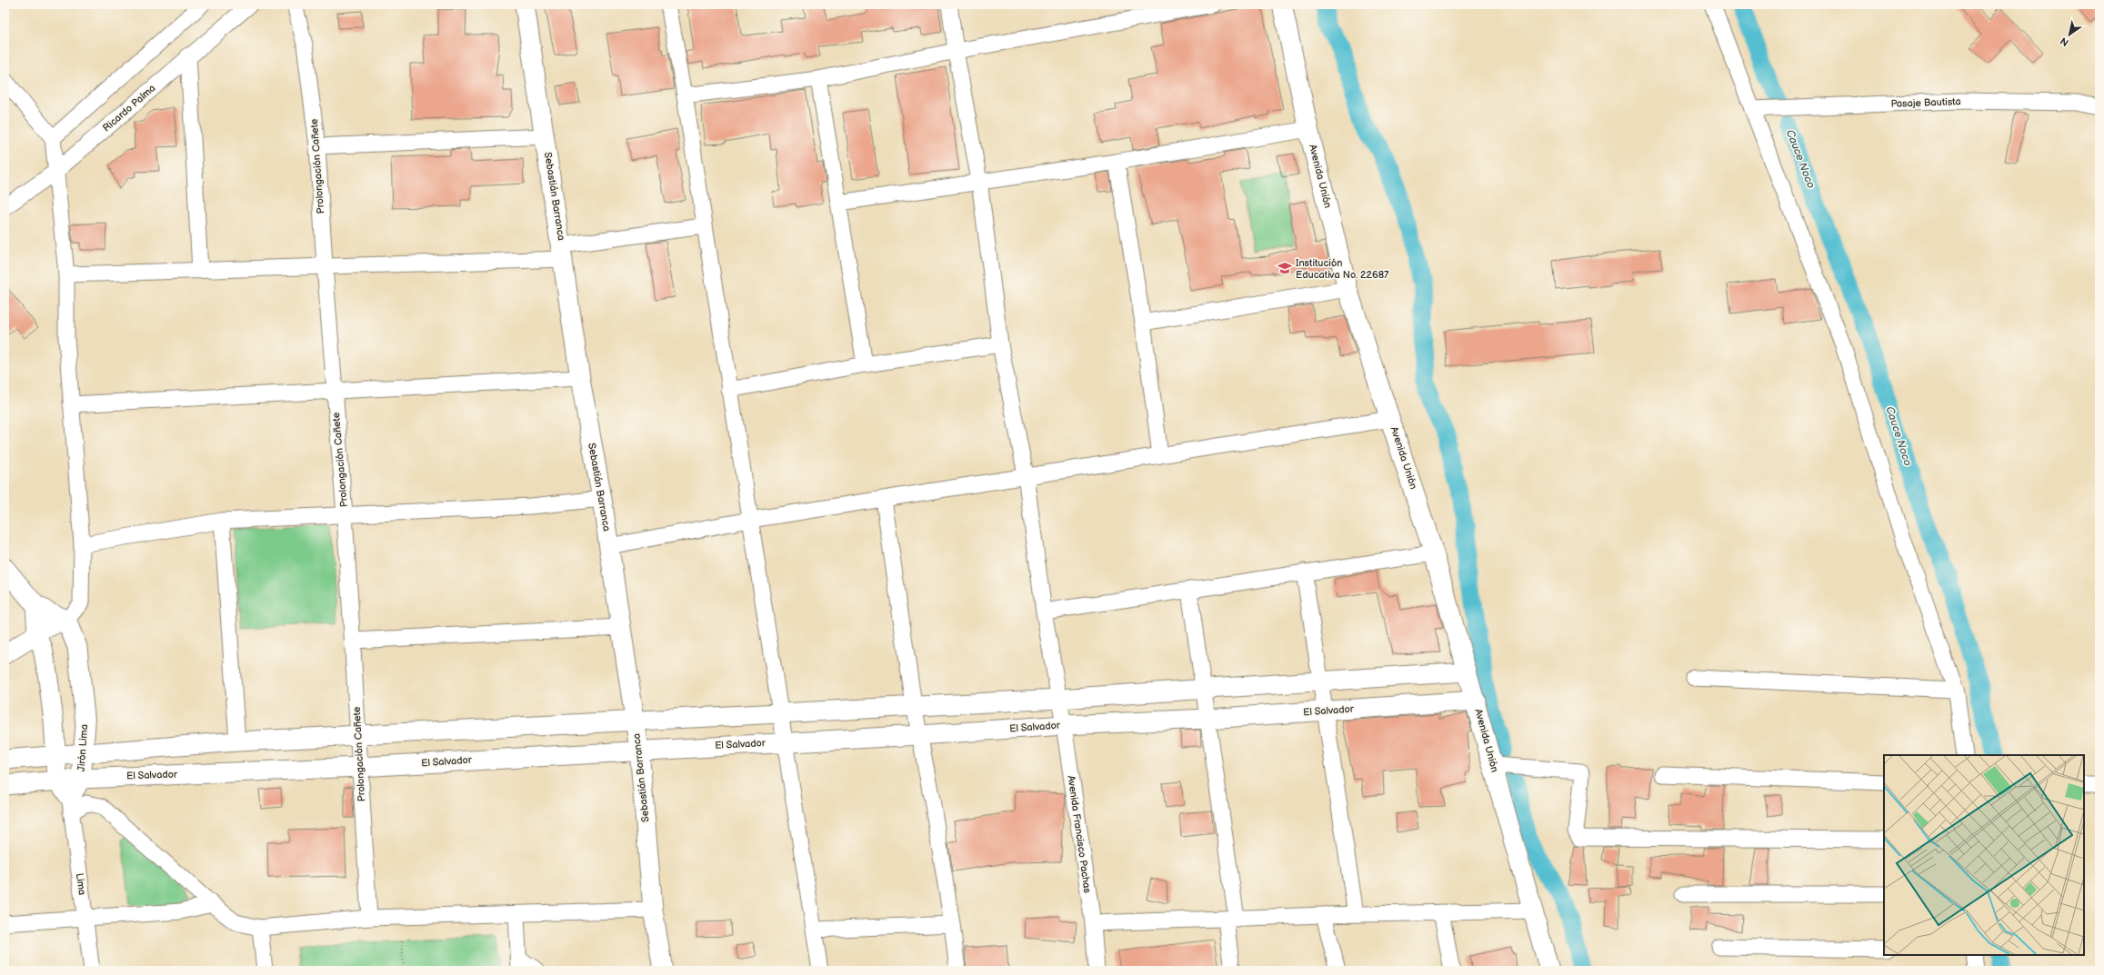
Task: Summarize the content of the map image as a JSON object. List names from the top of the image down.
{
  "streets": {
    "street": [
      "Pasaje Bautista",
      "Ricardo Palma",
      "Prolongación Cañete",
      "Avenida Unión",
      "Sebastián Barranca",
      "El Salvador",
      "Jirón Lima",
      "Avenida Francisco Pachas",
      "Lima"
    ]
  },
  "crossings": [
    ["Prolongación Cañete", "El Salvador"],
    ["Avenida Unión", "El Salvador"],
    ["Sebastián Barranca", "El Salvador"],
    ["El Salvador", "Jirón Lima"],
    ["El Salvador", "Avenida Francisco Pachas"],
    ["Jirón Lima", "Lima"]
  ],
  "water": ["Cauce Noco"],
  "places": {
    "school or university": ["Institución Educativa No. 22687"]
  },
  "north": "bottom left"
}
